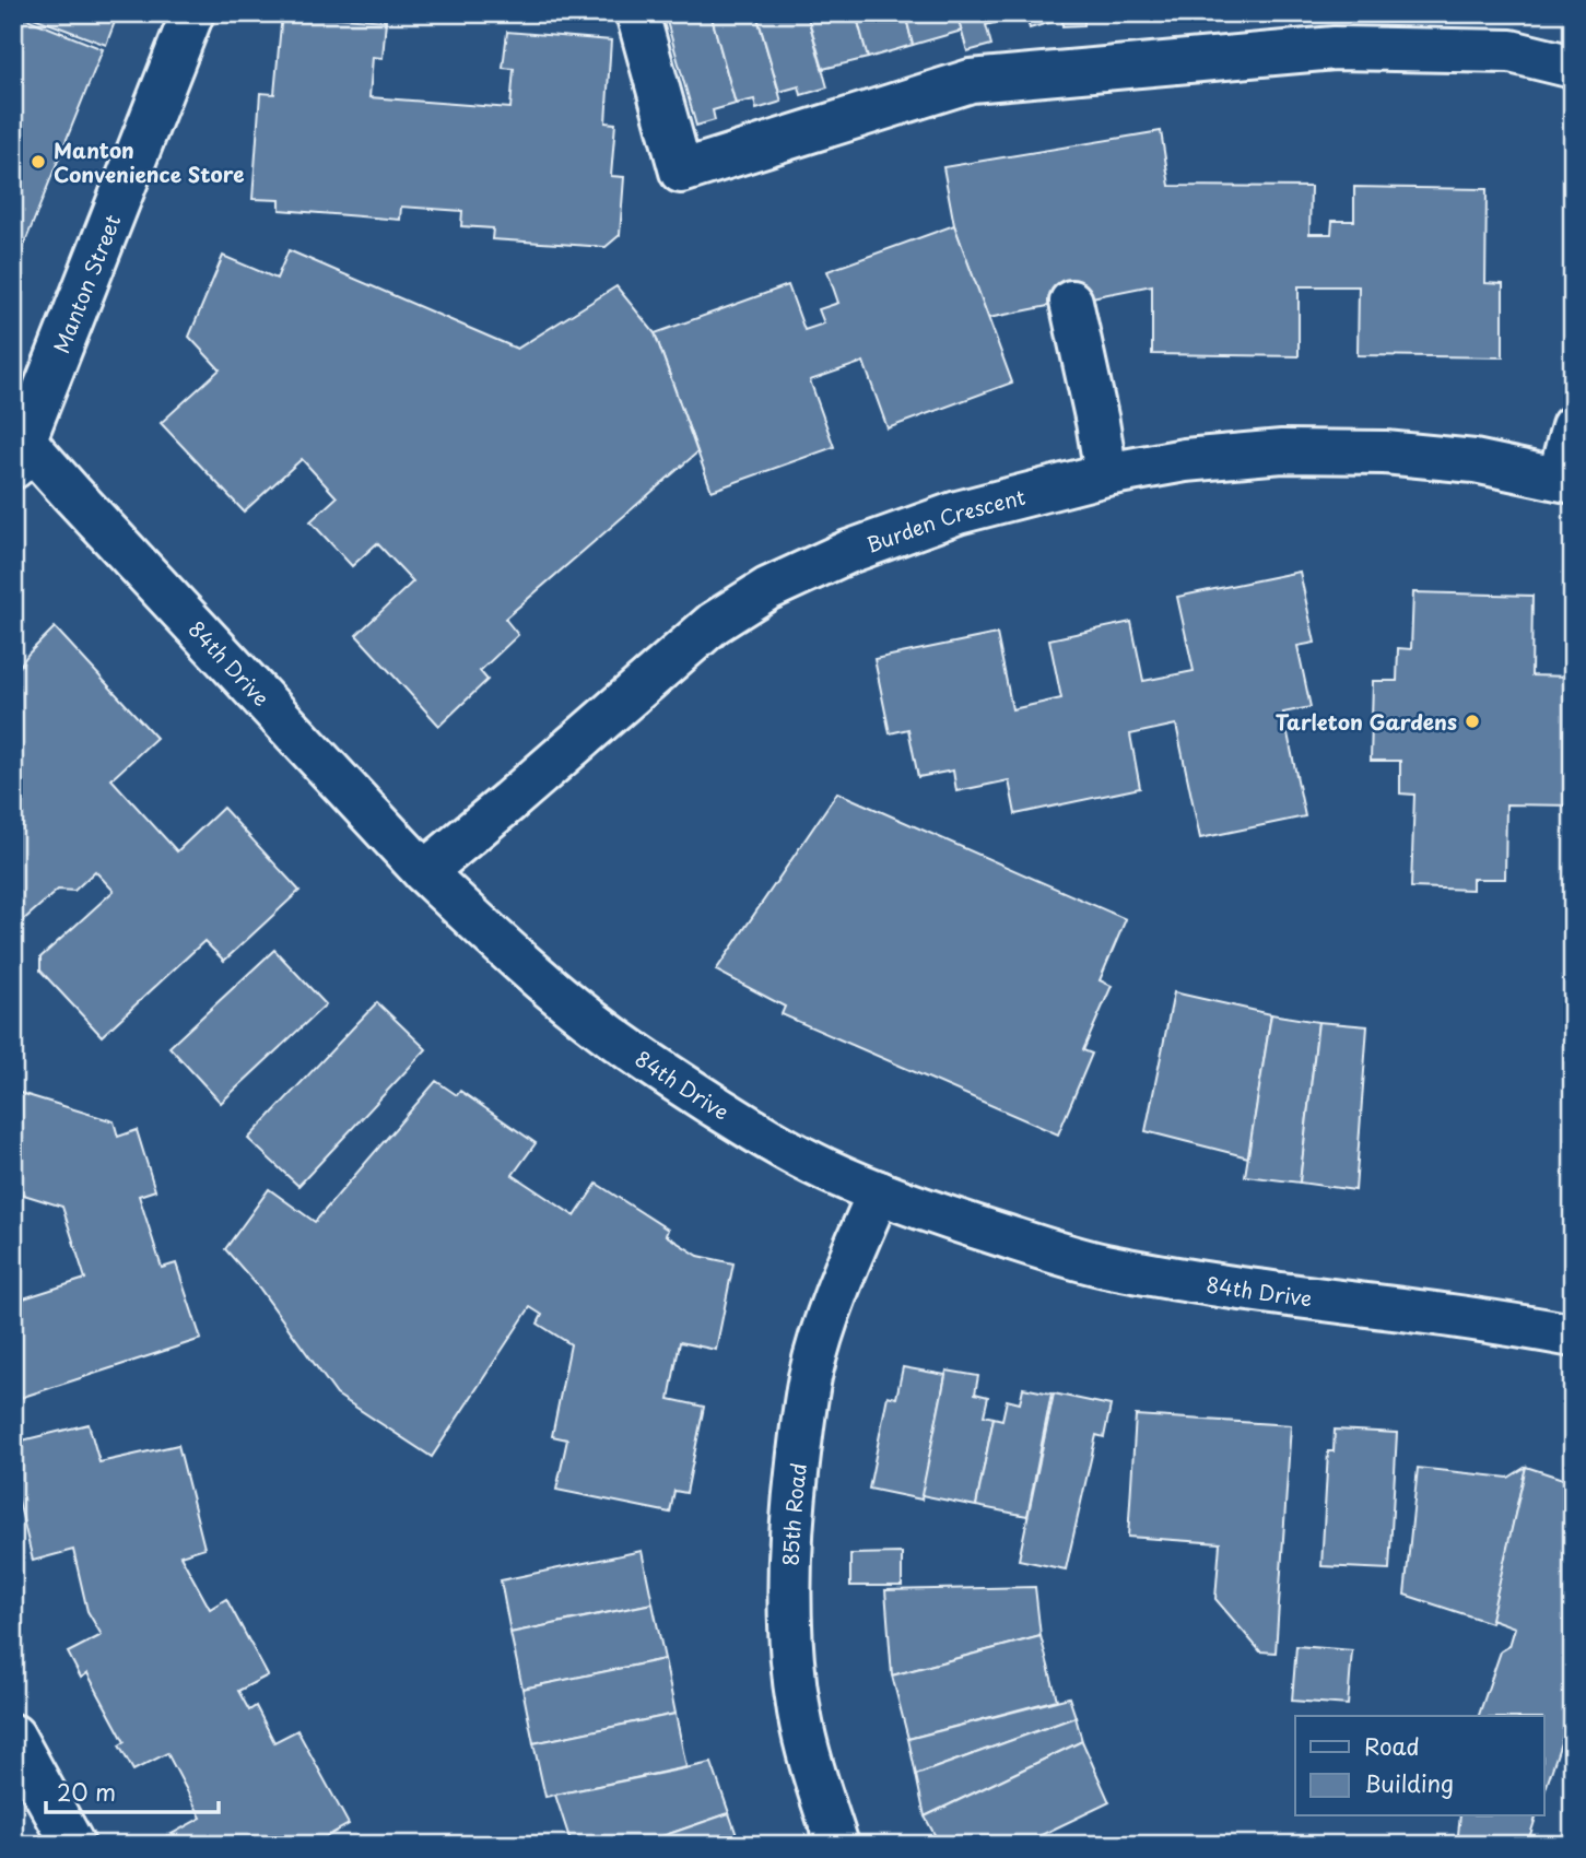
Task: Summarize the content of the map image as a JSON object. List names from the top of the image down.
{
  "streets": {
    "street": [
      "Manton Street",
      "Burden Crescent",
      "84th Drive",
      "85th Road"
    ]
  },
  "crossings": [
    ["Manton Street", "84th Drive"],
    ["Burden Crescent", "84th Drive"],
    ["84th Drive", "85th Road"]
  ],
  "places": ["Manton Convenience Store", "Tarleton Gardens"],
  "legend": ["Road", "Building"],
  "scale_bar": "20 m"
}
